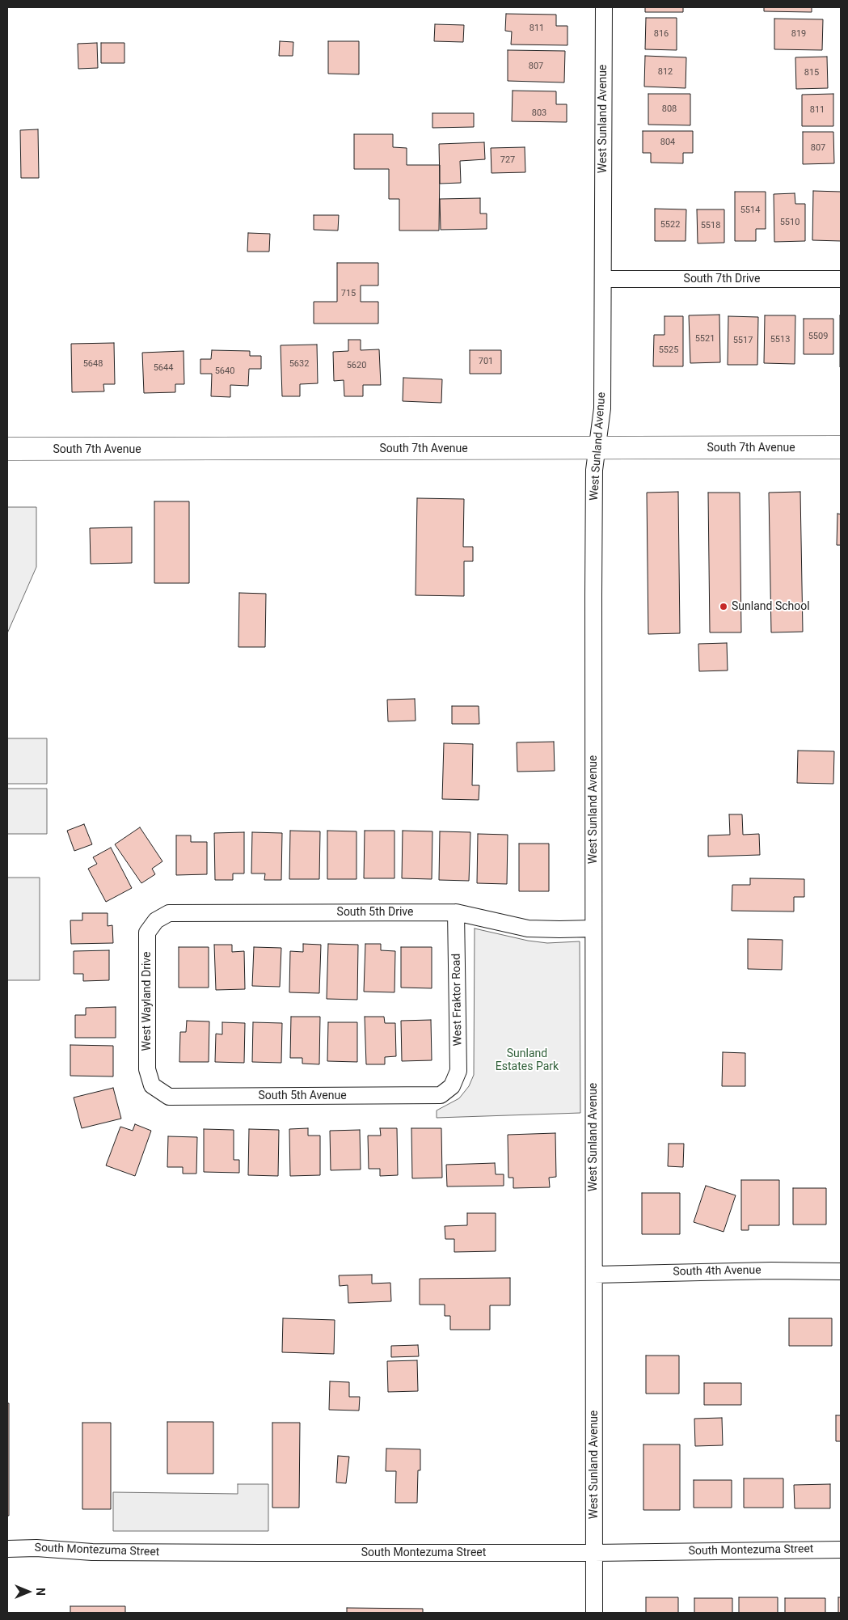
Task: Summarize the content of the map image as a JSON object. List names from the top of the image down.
{
  "streets": {
    "main road": ["South 7th Avenue"],
    "street": [
      "West Sunland Avenue",
      "South 7th Drive",
      "South 5th Drive",
      "West Fraktor Road",
      "West Wayland Drive",
      "South 5th Avenue",
      "South 4th Avenue",
      "South Montezuma Street"
    ]
  },
  "crossings": [
    ["West Sunland Avenue", "South 7th Drive"],
    ["West Sunland Avenue", "South 7th Avenue"],
    ["West Sunland Avenue", "South 5th Drive"],
    ["West Sunland Avenue", "South 4th Avenue"],
    ["West Sunland Avenue", "South Montezuma Street"],
    ["South 5th Drive", "West Fraktor Road"],
    ["South 5th Drive", "West Wayland Drive"],
    ["West Fraktor Road", "South 5th Avenue"],
    ["West Wayland Drive", "South 5th Avenue"]
  ],
  "parks": ["Sunland Estates Park"],
  "places": ["Sunland School"],
  "house_numbers": [
    "811",
    "816",
    "819",
    "807",
    "812",
    "815",
    "808",
    "811",
    "803",
    "804",
    "807",
    "727",
    "5514",
    "5510",
    "5522",
    "5518",
    "715",
    "5509",
    "5521",
    "5513",
    "5517",
    "5525",
    "701",
    "5648",
    "5632",
    "5620",
    "5644",
    "5640"
  ],
  "north": "right"
}
